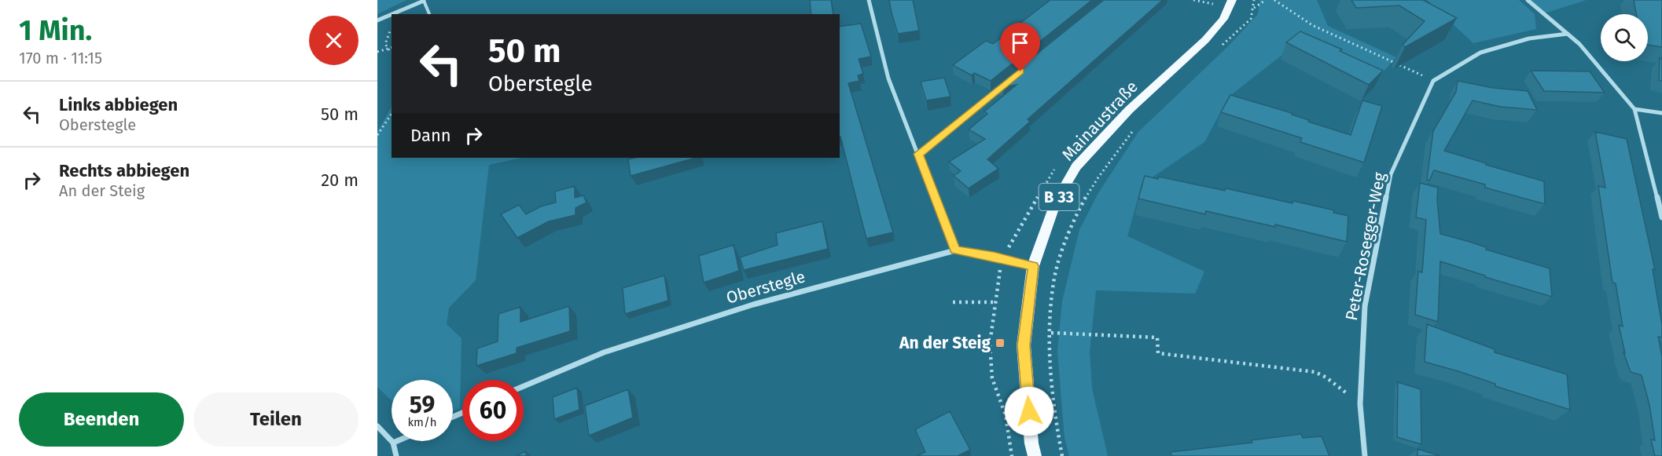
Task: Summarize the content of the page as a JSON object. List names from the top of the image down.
{
  "streets": {
    "main road": ["Mainaustraße", "B 33"],
    "street": ["Peter-Rosegger-Weg", "Oberstegle"]
  },
  "crossings": [
    ["Mainaustraße", "Oberstegle"]
  ],
  "places": {
    "transit": ["An der Steig"]
  },
  "page": {
    "heading": ["1 Min.", "170 m · 11:15"],
    "turn": ["50 m", "Oberstegle"],
    "list": [
      {
        "name": "Links abbiegen",
        "note": "Oberstegle",
        "value": "50 m"
      },
      {
        "name": "Rechts abbiegen",
        "note": "An der Steig",
        "value": "20 m"
      }
    ],
    "then": "Dann",
    "speed": "59 km/h",
    "limit": "60",
    "buttons": ["Beenden", "Teilen"]
  }
}
